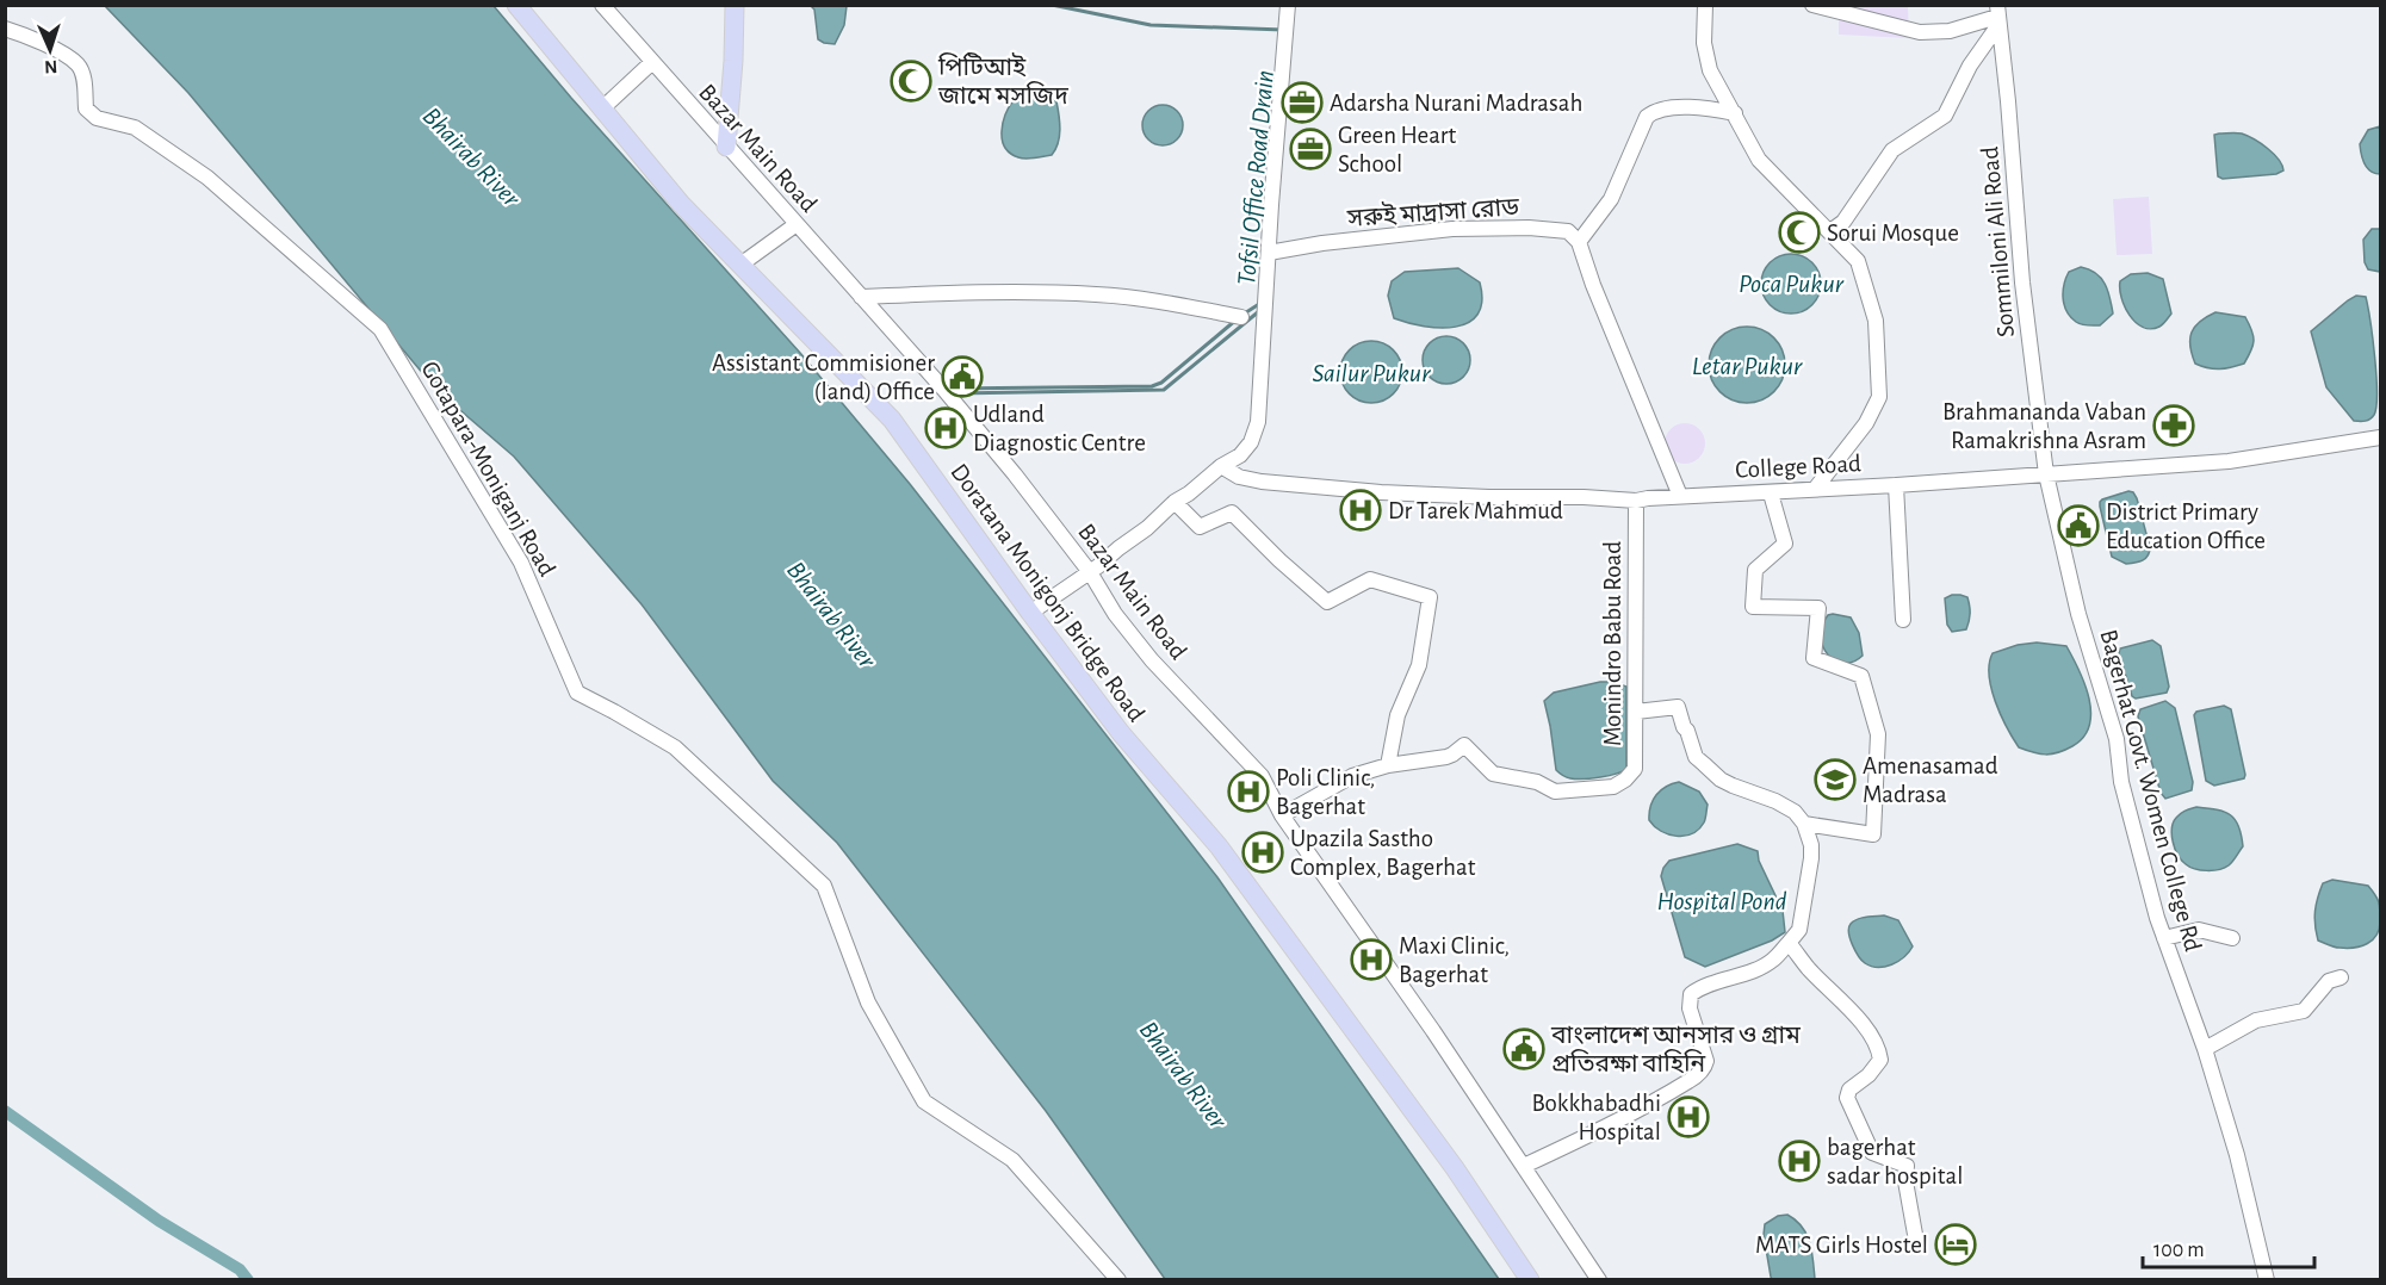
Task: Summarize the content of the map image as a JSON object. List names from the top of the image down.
{
  "streets": {
    "main road": ["Doratana Monigonj Bridge Road"],
    "street": [
      "Bazar Main Road",
      "সরুই মাদ্রাসা রোড",
      "Sommiloni Ali Road",
      "College Road",
      "Gotapara-Moniganj Road",
      "Monindro Babu Road",
      "Bagerhat Govt. Women College Rd"
    ]
  },
  "crossings": [
    ["Bazar Main Road", "Monindro Babu Road"],
    ["Sommiloni Ali Road", "College Road"],
    ["Sommiloni Ali Road", "Bagerhat Govt. Women College Rd"],
    ["College Road", "Monindro Babu Road"],
    ["College Road", "Bagerhat Govt. Women College Rd"]
  ],
  "water": [
    "Bhairab River",
    "Tofsil Office Road Drain",
    "Poca Pukur",
    "Letar Pukur",
    "Sailur Pukur",
    "Hospital Pond"
  ],
  "places": {
    "mosque": ["পিটিআই জামে মসজিদ", "Sorui Mosque"],
    "office": ["Adarsha Nurani Madrasah", "Green Heart School"],
    "public building": ["Assistant Commisioner (land) Office", "District Primary Education Office", "বাংলাদেশ আনসার ও গ্রাম প্রতিরক্ষা বাহিনি"],
    "pharmacy": ["Brahmananda Vaban Ramakrishna Asram"],
    "hospital": [
      "Udland Diagnostic Centre",
      "Dr Tarek Mahmud",
      "Poli Clinic, Bagerhat",
      "Upazila Sastho Complex, Bagerhat",
      "Maxi Clinic, Bagerhat",
      "Bokkhabadhi Hospital",
      "bagerhat sadar hospital"
    ],
    "school or university": ["Amenasamad Madrasa"],
    "hotel": ["MATS Girls Hostel"]
  },
  "scale_bar": "100 m",
  "north": "bottom"
}
